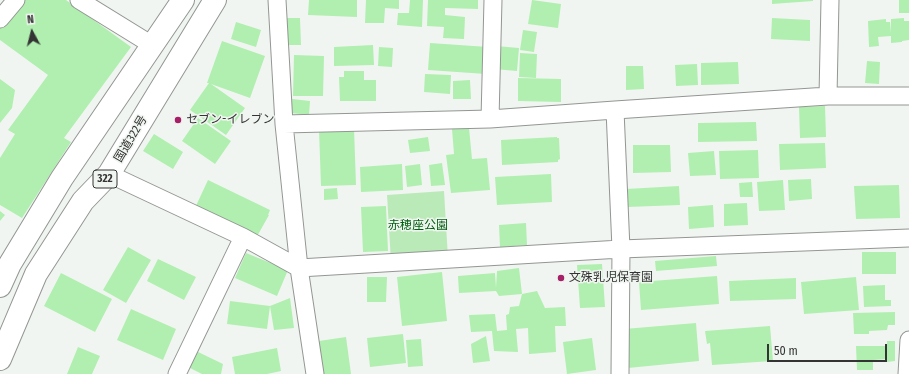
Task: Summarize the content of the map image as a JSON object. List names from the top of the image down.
{
  "streets": {
    "highway": ["国道322号", "322"]
  },
  "parks": ["赤穂座公園"],
  "places": ["セブン-イレブン", "文殊乳児保育園"],
  "scale_bar": "50 m",
  "north": "top"
}
